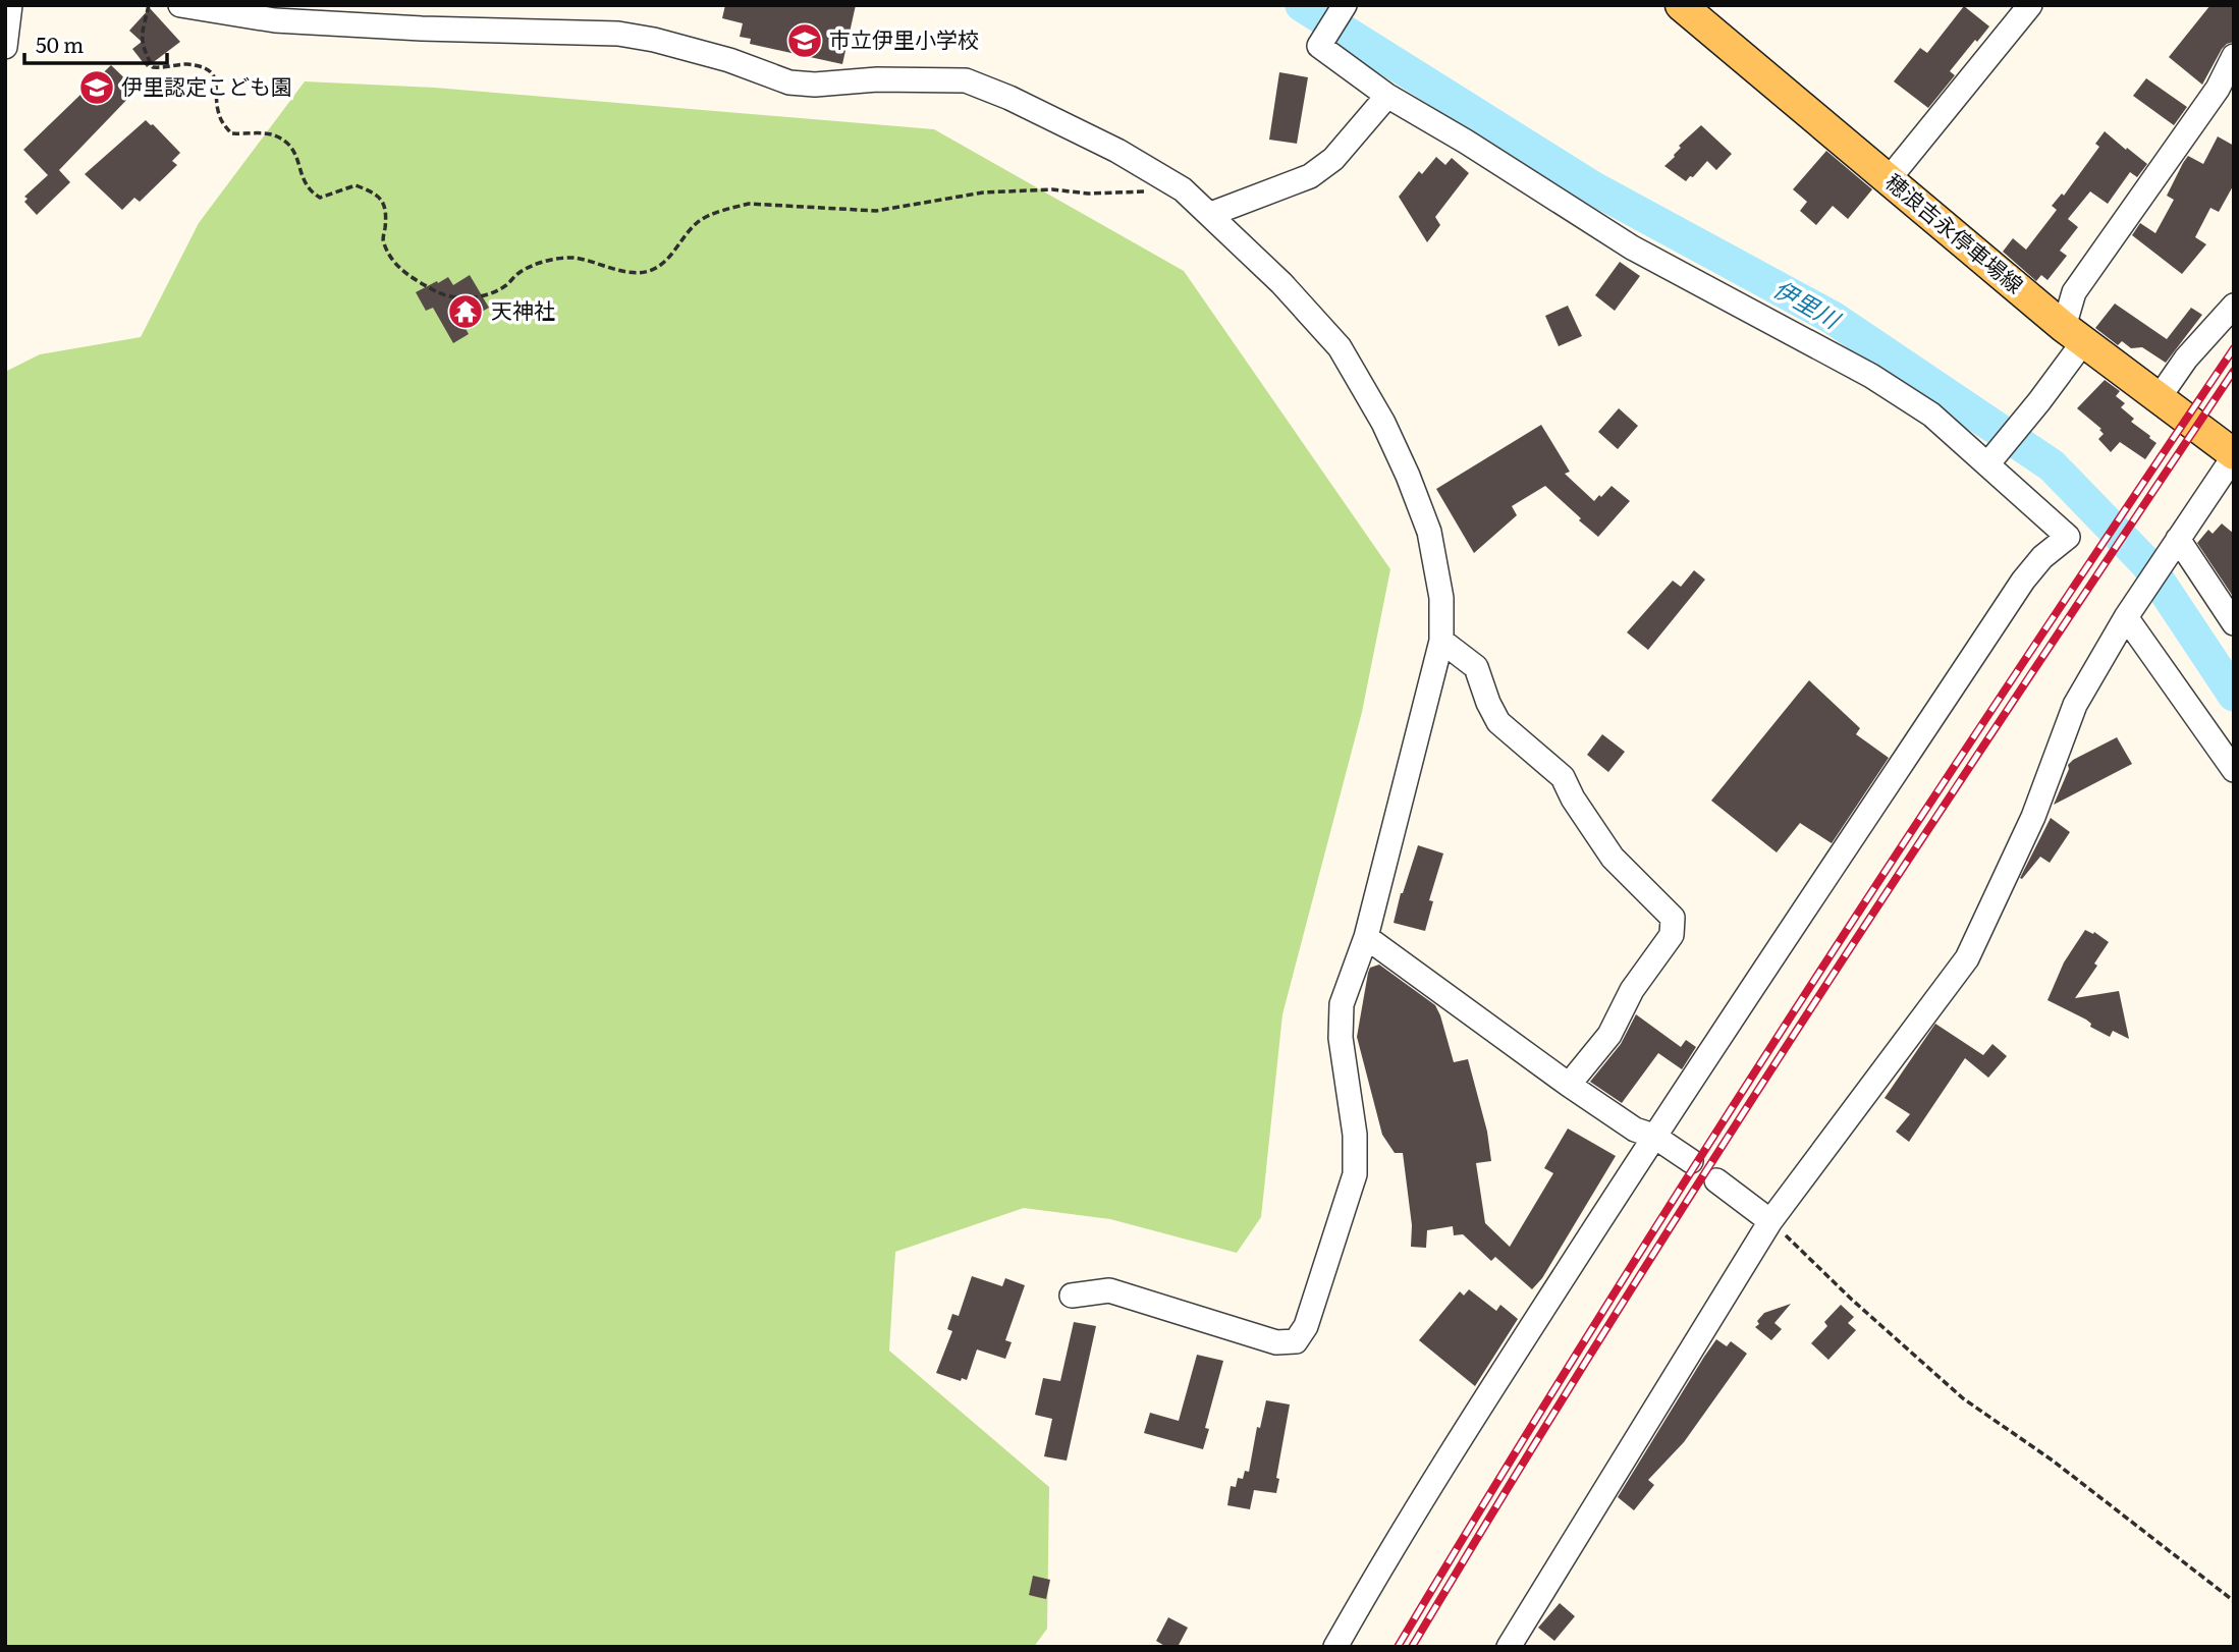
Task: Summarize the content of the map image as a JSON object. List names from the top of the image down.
{
  "streets": {
    "main road": ["穂浪吉永停車場線"]
  },
  "water": ["伊里川"],
  "places": {
    "school or university": ["市立伊里小学校", "伊里認定こども園"],
    "temple": ["天神社"]
  },
  "scale_bar": "50 m"
}
